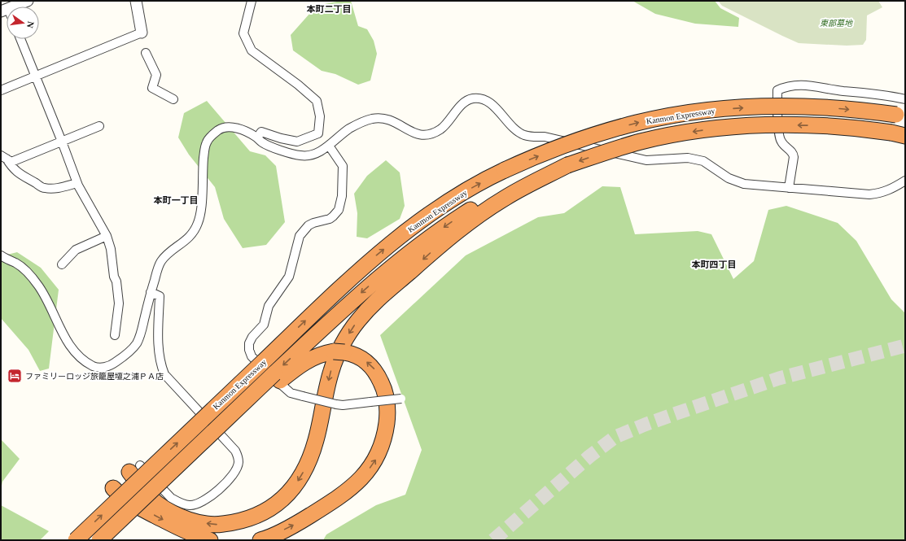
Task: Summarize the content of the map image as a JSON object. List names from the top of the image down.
{
  "streets": {
    "highway": ["Kanmon Expressway"]
  },
  "districts": ["本町二丁目", "本町一丁目", "本町四丁目"],
  "parks": ["東部墓地"],
  "places": {
    "hotel": ["ファミリーロッジ旅籠屋壇之浦ＰＡ店"]
  },
  "north": "right"
}
